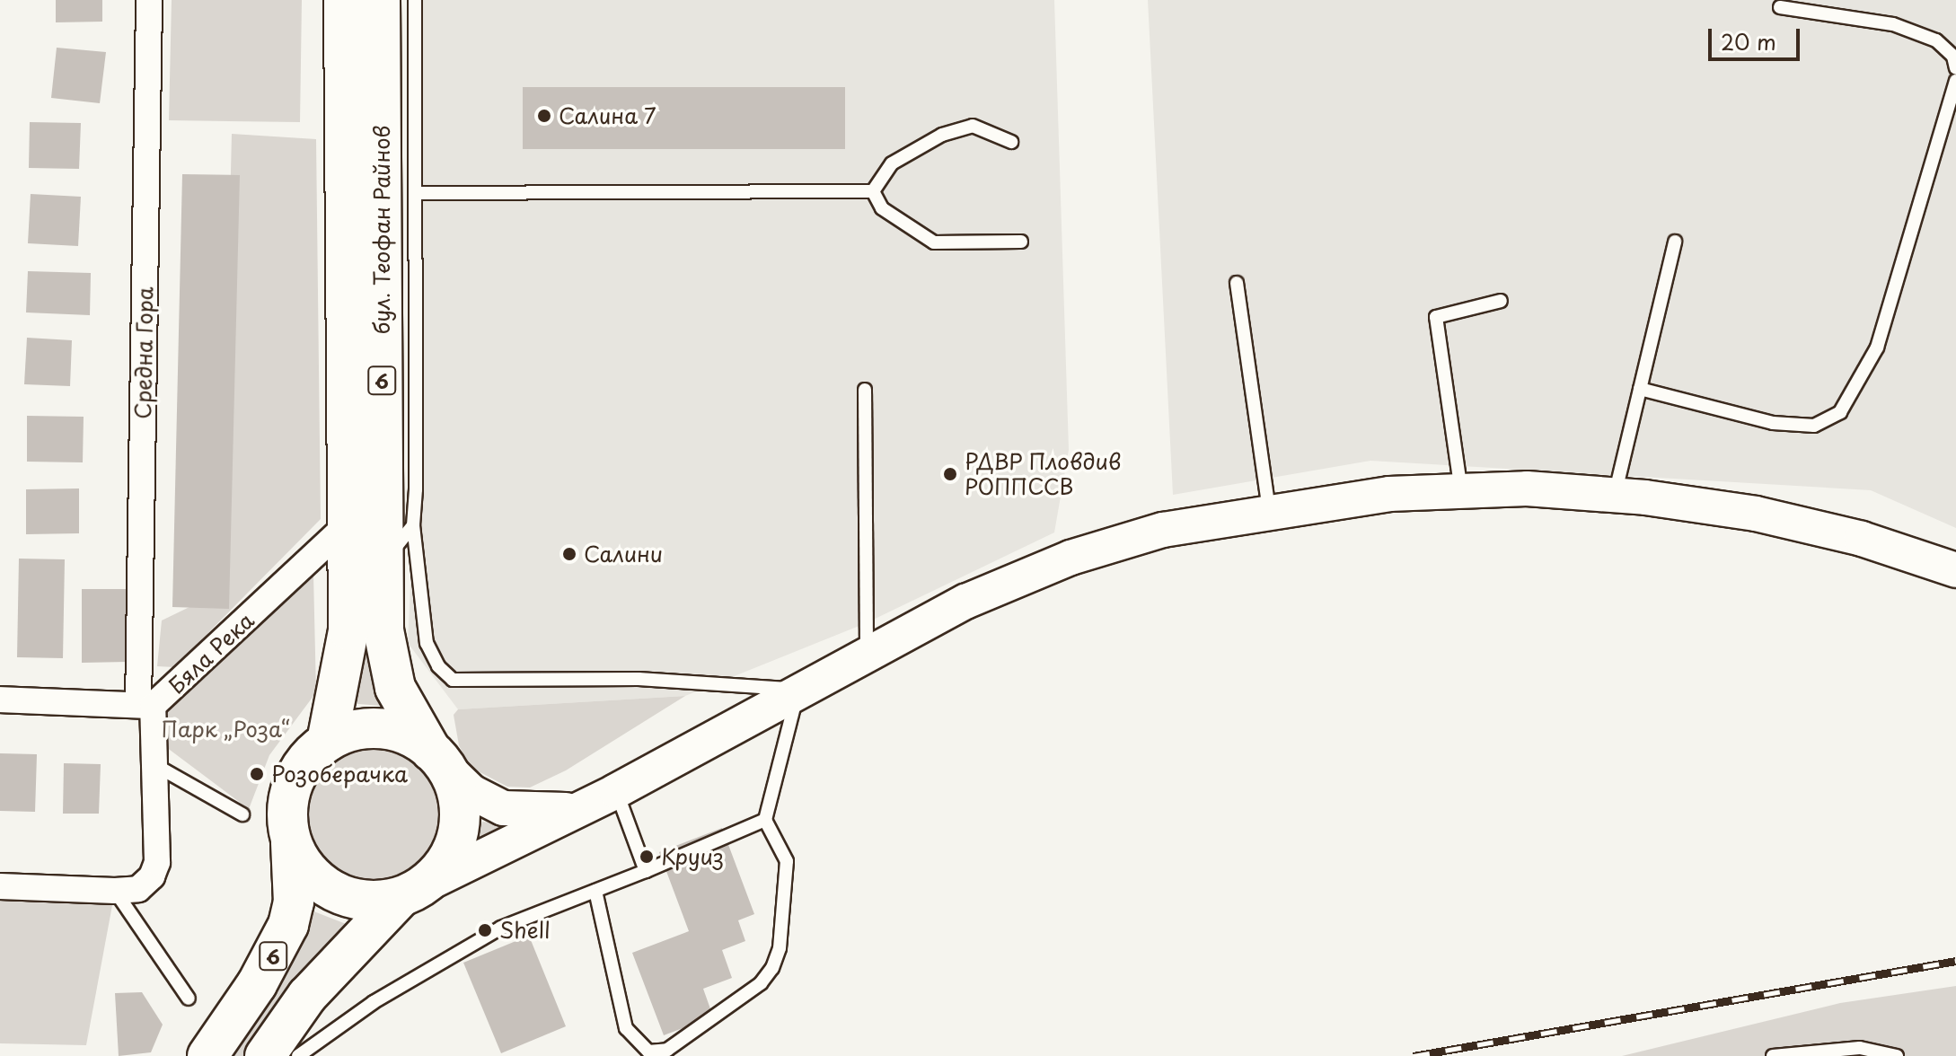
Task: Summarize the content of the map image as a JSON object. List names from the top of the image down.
{
  "streets": {
    "main road": ["бул. Теофан Райнов", "6"],
    "street": ["Средна Гора", "Бяла Река"]
  },
  "crossings": [
    ["бул. Теофан Райнов", "6"],
    ["бул. Теофан Райнов", "Бяла Река"],
    ["Средна Гора", "Бяла Река"]
  ],
  "parks": ["Парк „Роза“"],
  "places": [
    "Салина 7",
    "РДВР Пловдив РОППССВ",
    "Салини",
    "Розоберачка",
    "Круиз",
    "Shell"
  ],
  "scale_bar": "20 m"
}
